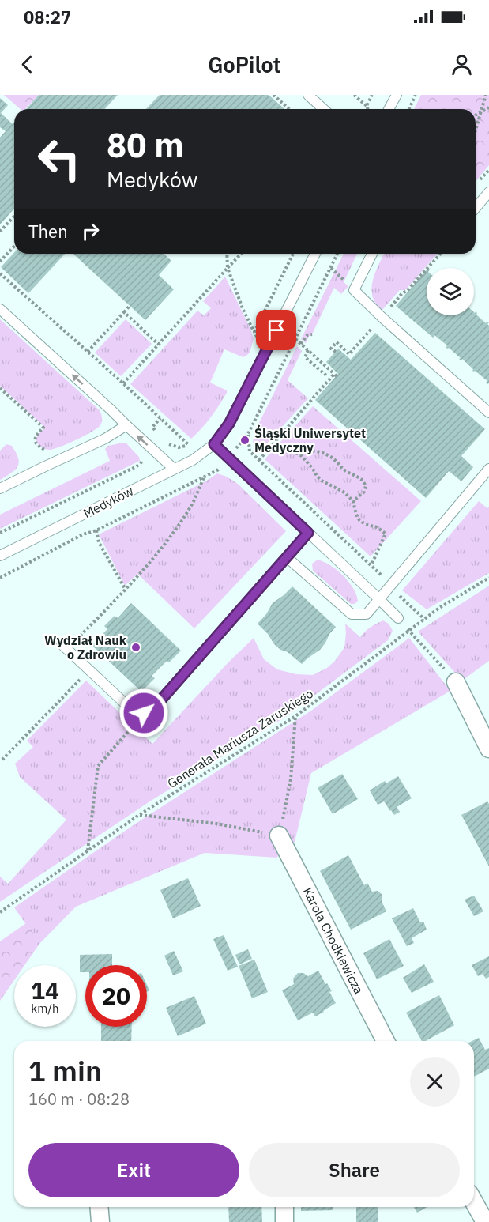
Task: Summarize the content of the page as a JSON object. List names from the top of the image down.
{
  "streets": {
    "street": ["Karola Chodkiewicza"],
    "lane": ["Medyków"],
    "path": ["Generała Mariusza Zaruskiego"]
  },
  "places": ["Śląski Uniwersytet Medyczny", "Wydział Nauk o Zdrowiu"],
  "page": {
    "status": "08:27",
    "header": "GoPilot",
    "turn": ["80 m", "Medyków"],
    "then": "Then",
    "speed": "14 km/h",
    "limit": "20",
    "heading": ["1 min", "160 m · 08:28"],
    "buttons": ["Exit", "Share"]
  }
}
